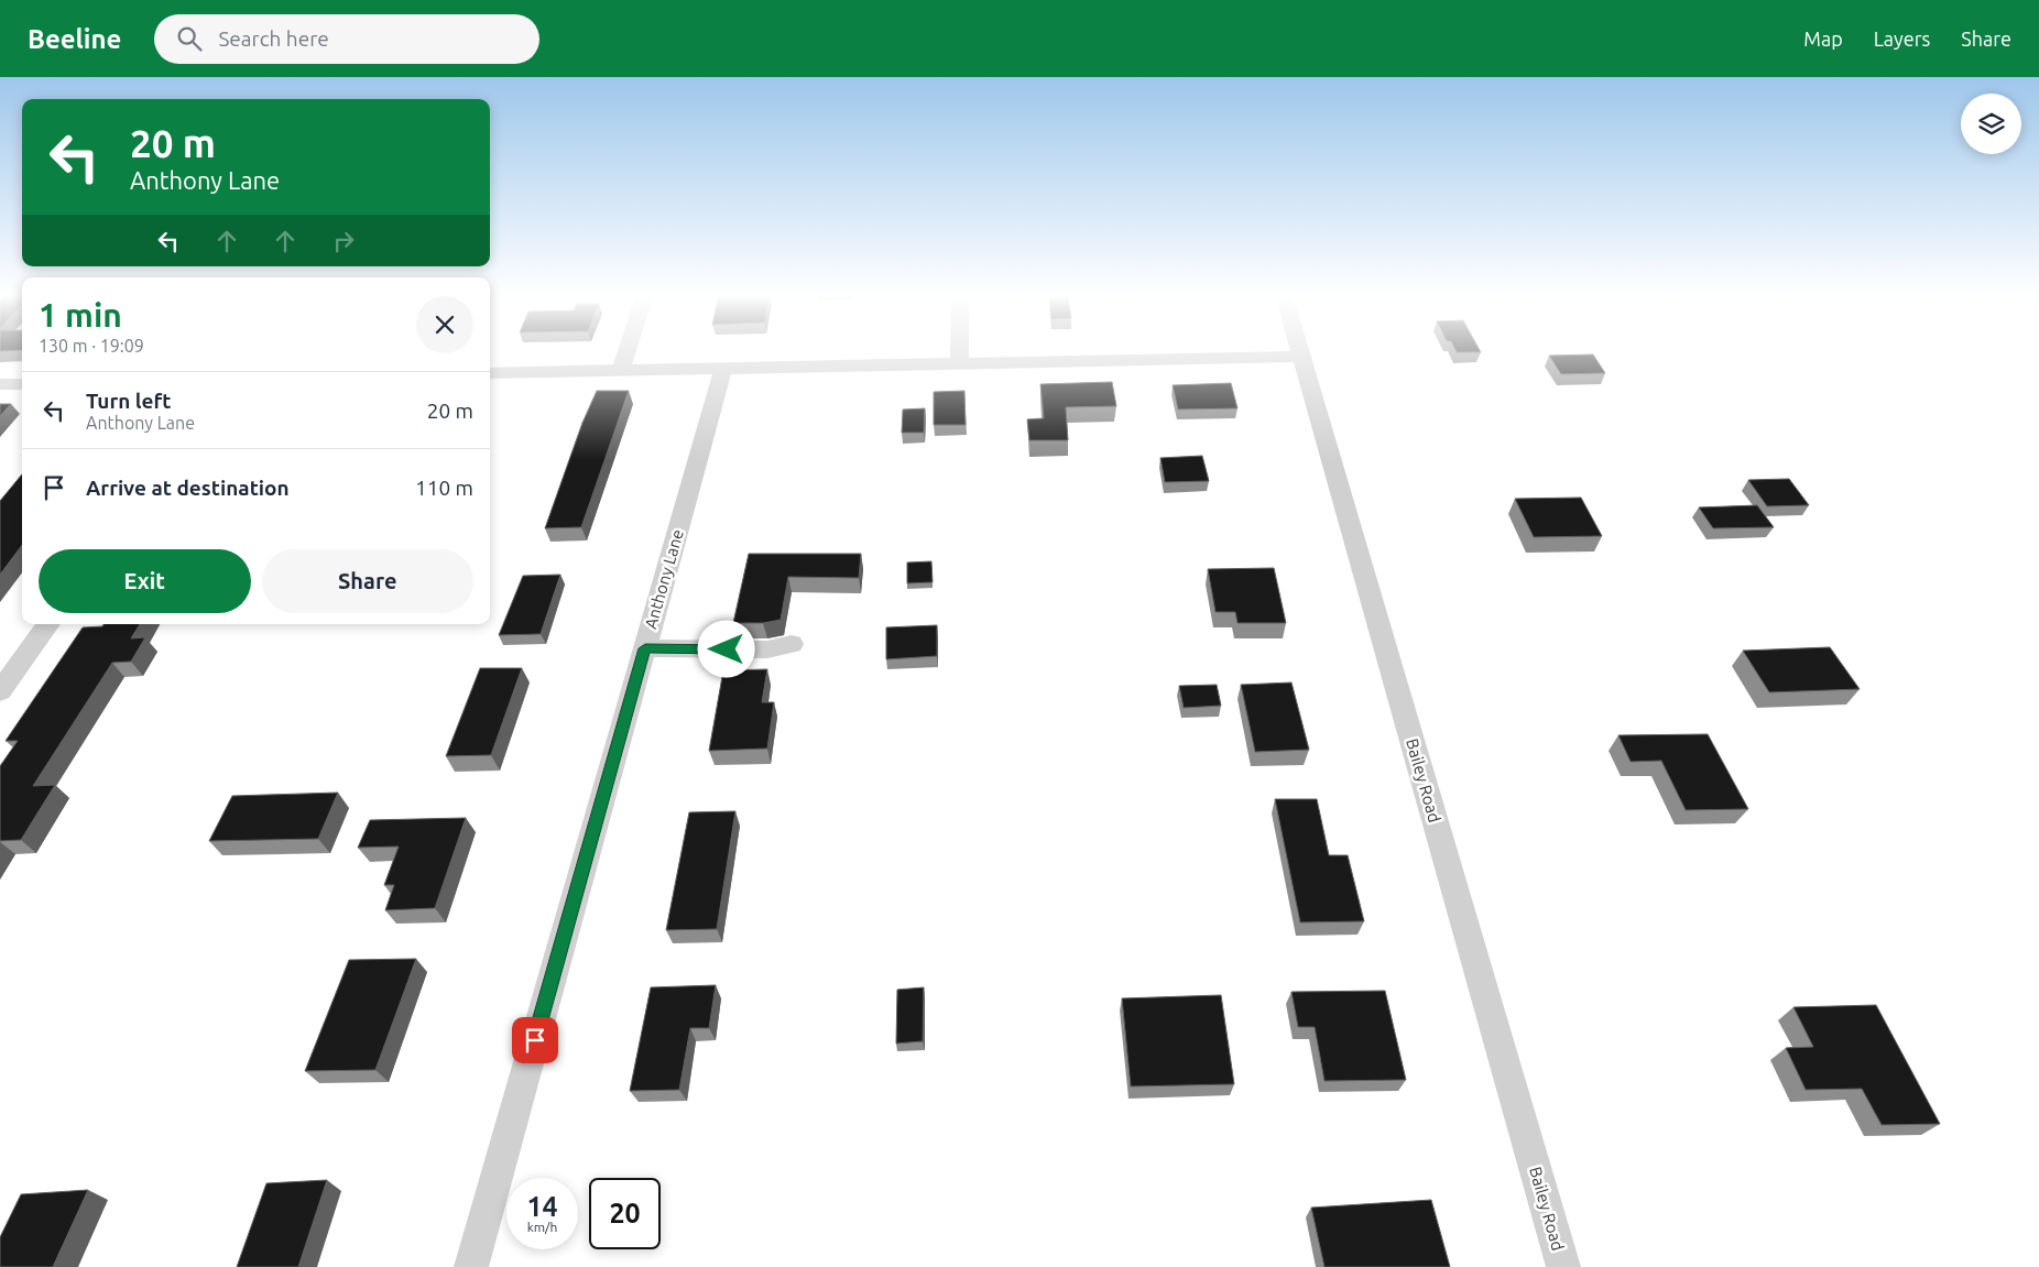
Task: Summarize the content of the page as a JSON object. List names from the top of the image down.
{
  "streets": {
    "street": ["Anthony Lane", "Bailey Road"]
  },
  "page": {
    "header": "Beeline",
    "search": "Search here",
    "nav": ["Map", "Layers", "Share"],
    "turn": ["20 m", "Anthony Lane"],
    "heading": ["1 min", "130 m · 19:09"],
    "list": [
      {
        "name": "Turn left",
        "note": "Anthony Lane",
        "value": "20 m"
      },
      {
        "name": "Arrive at destination",
        "value": "110 m"
      }
    ],
    "buttons": ["Exit", "Share"],
    "speed": "14 km/h",
    "limit": "20"
  }
}
